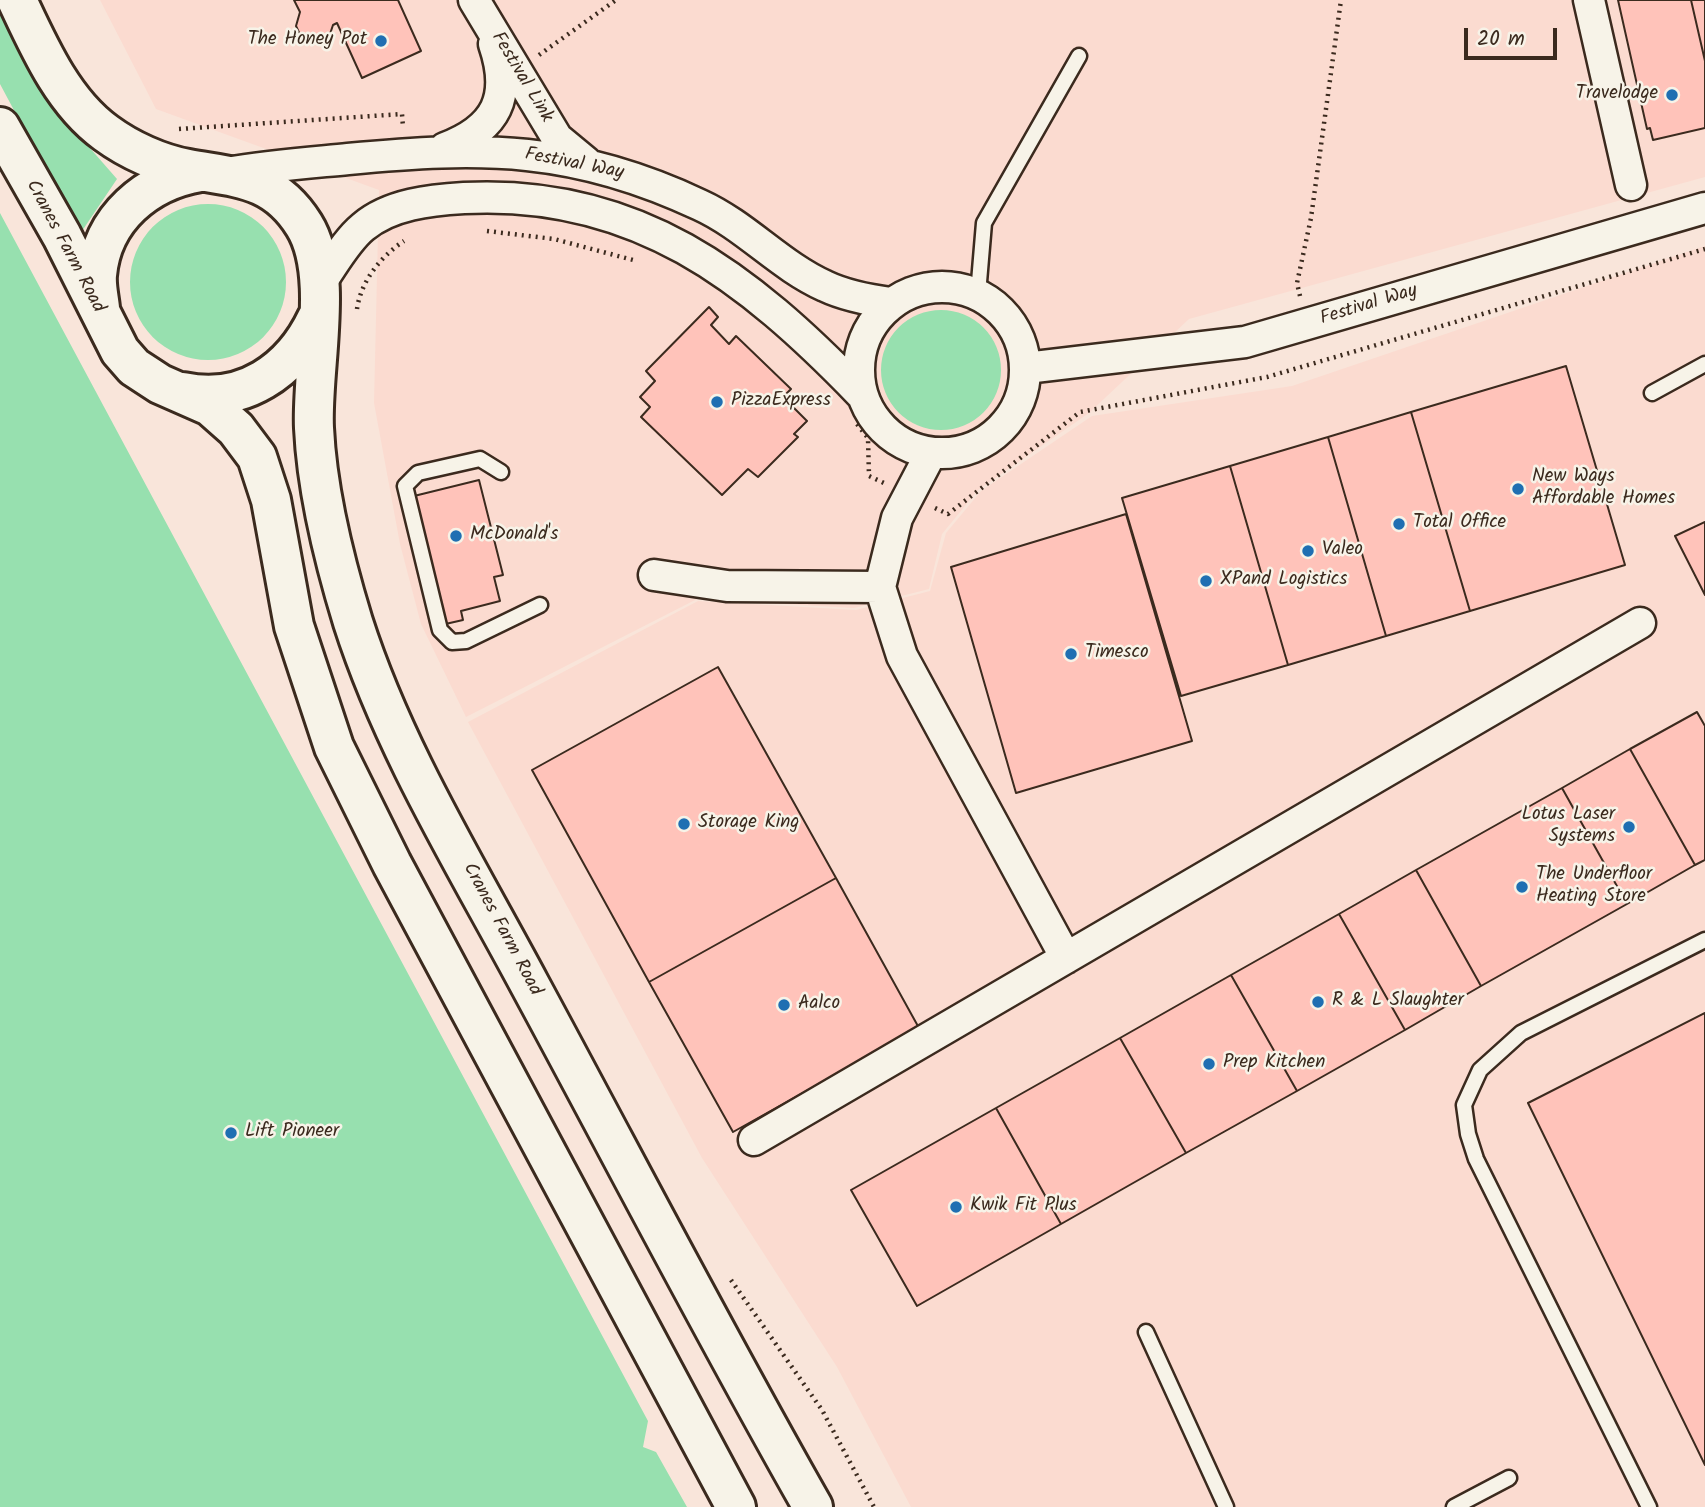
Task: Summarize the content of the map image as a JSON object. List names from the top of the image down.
{
  "streets": {
    "main road": ["Cranes Farm Road"],
    "street": ["Festival Link", "Festival Way"]
  },
  "crossings": [
    ["Festival Link", "Festival Way"],
    ["Festival Way", "Cranes Farm Road"]
  ],
  "places": [
    "The Honey Pot",
    "Travelodge",
    "PizzaExpress",
    "New Ways Affordable Homes",
    "Total Office",
    "McDonald's",
    "Valeo",
    "XPand Logistics",
    "Timesco",
    "Storage King",
    "Lotus Laser Systems",
    "The Underfloor Heating Store",
    "R & L Slaughter",
    "Aalco",
    "Prep Kitchen",
    "Lift Pioneer",
    "Kwik Fit Plus"
  ],
  "scale_bar": "20 m"
}
